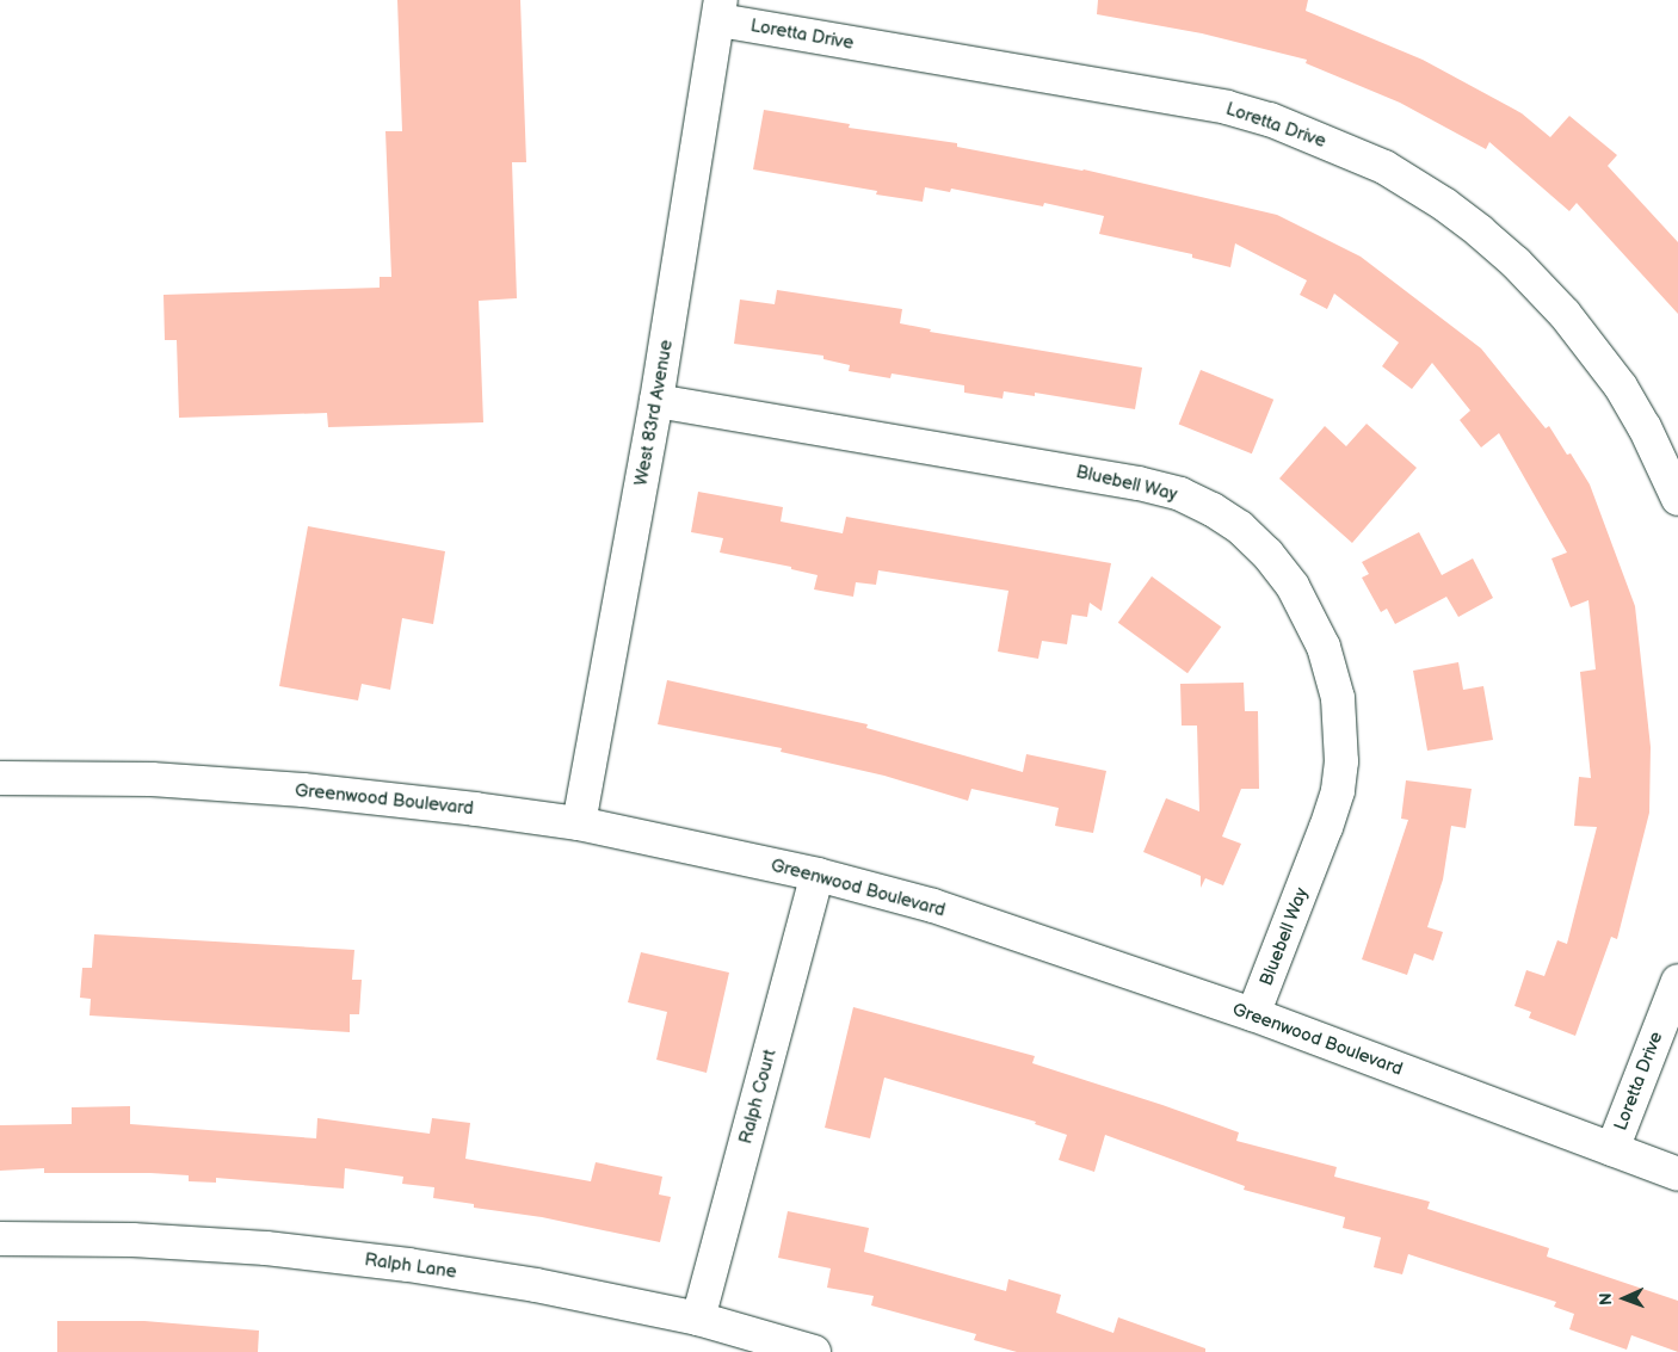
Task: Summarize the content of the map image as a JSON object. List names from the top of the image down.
{
  "streets": {
    "street": [
      "Loretta Drive",
      "West 83rd Avenue",
      "Bluebell Way",
      "Greenwood Boulevard",
      "Ralph Court",
      "Ralph Lane"
    ]
  },
  "crossings": [
    ["Loretta Drive", "West 83rd Avenue"],
    ["Loretta Drive", "Greenwood Boulevard"],
    ["West 83rd Avenue", "Bluebell Way"],
    ["West 83rd Avenue", "Greenwood Boulevard"],
    ["Bluebell Way", "Greenwood Boulevard"],
    ["Greenwood Boulevard", "Ralph Court"],
    ["Ralph Court", "Ralph Lane"]
  ],
  "north": "left"
}
